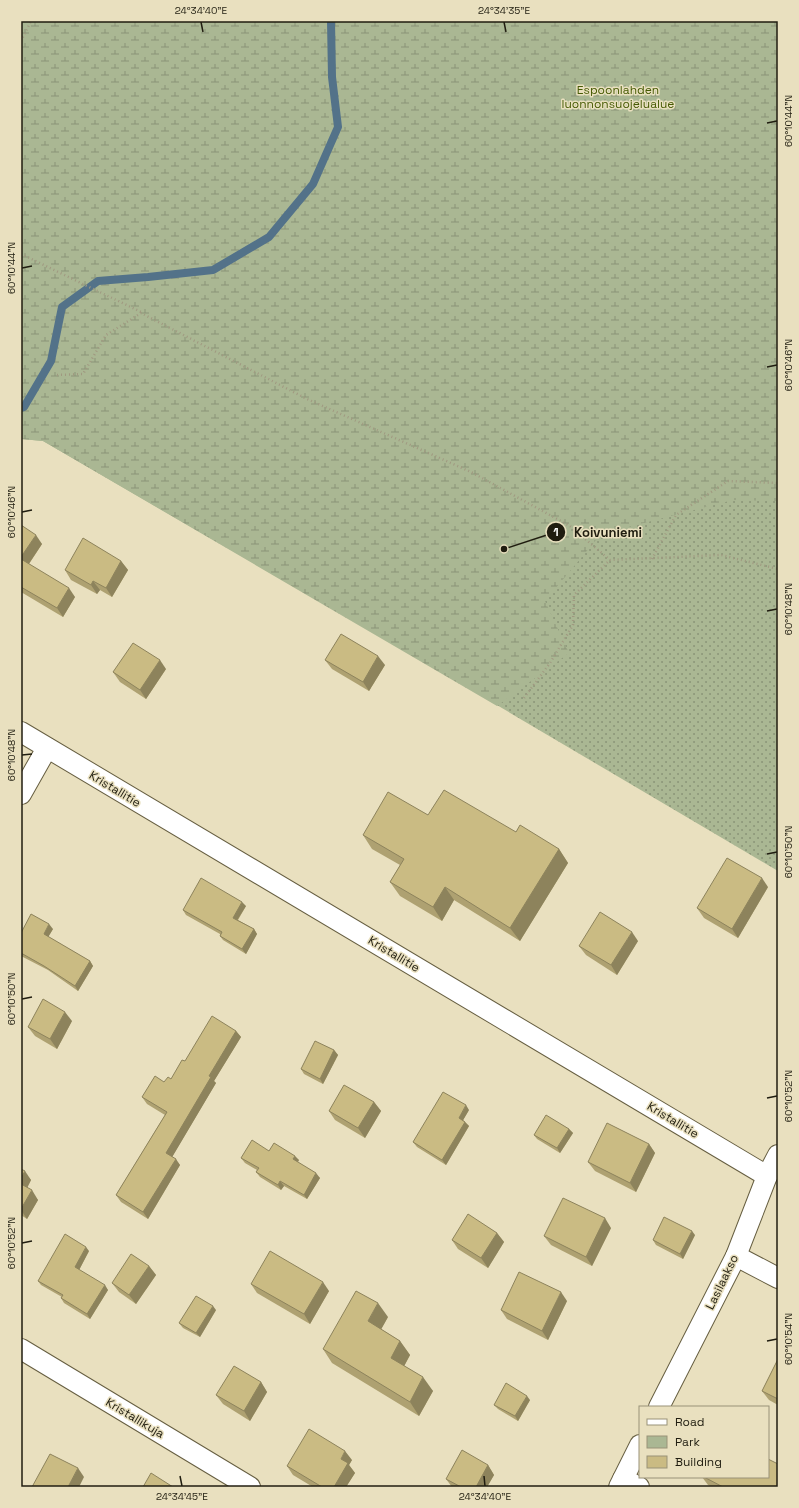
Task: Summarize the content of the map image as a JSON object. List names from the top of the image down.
{
  "streets": {
    "street": ["Kristallitie", "Lasilaakso", "Kristallikuja"]
  },
  "crossings": [
    ["Kristallitie", "Lasilaakso"]
  ],
  "parks": ["Espoonlahden luonnonsuojelualue"],
  "places": ["Koivuniemi"],
  "legend": ["Road", "Park", "Building"],
  "coordinates": [
    "24°34'40\"E",
    "24°34'35\"E",
    "60°10'44\"N",
    "60°10'46\"N",
    "60°10'48\"N",
    "60°10'50\"N",
    "60°10'52\"N",
    "60°10'54\"N",
    "24°34'45\"E"
  ]
}
